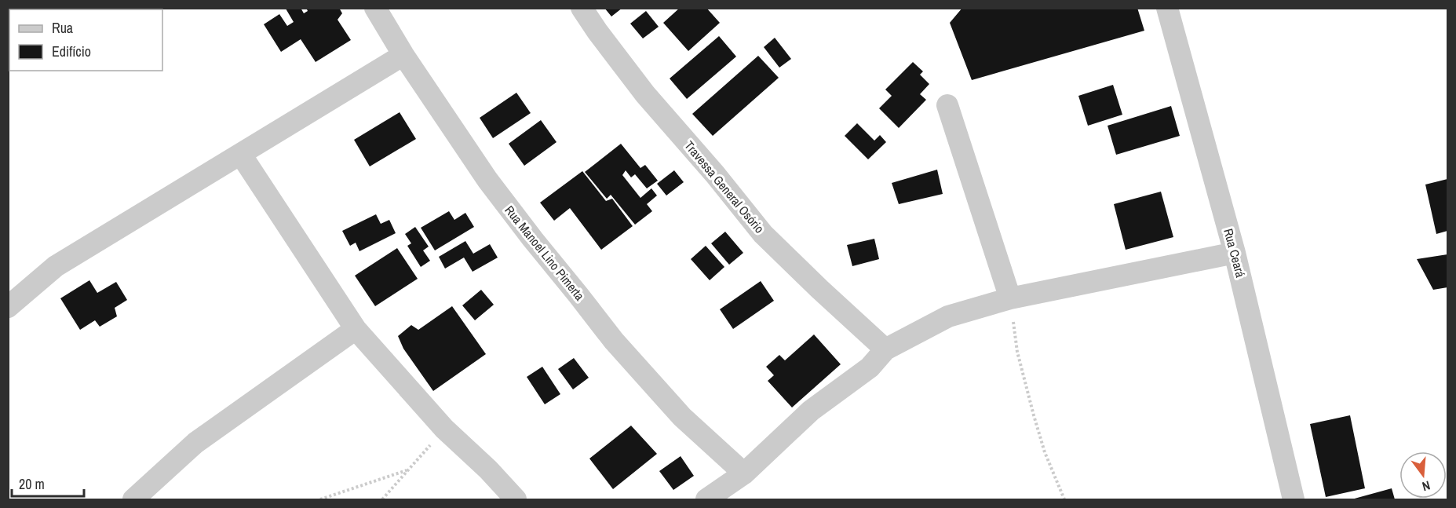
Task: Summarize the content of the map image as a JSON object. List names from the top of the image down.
{
  "streets": {
    "street": ["Travessa General Osório", "Rua Manoel Lino Pimerta", "Rua Ceará"]
  },
  "legend": ["Rua", "Edifício"],
  "scale_bar": "20 m",
  "north": "bottom"
}
